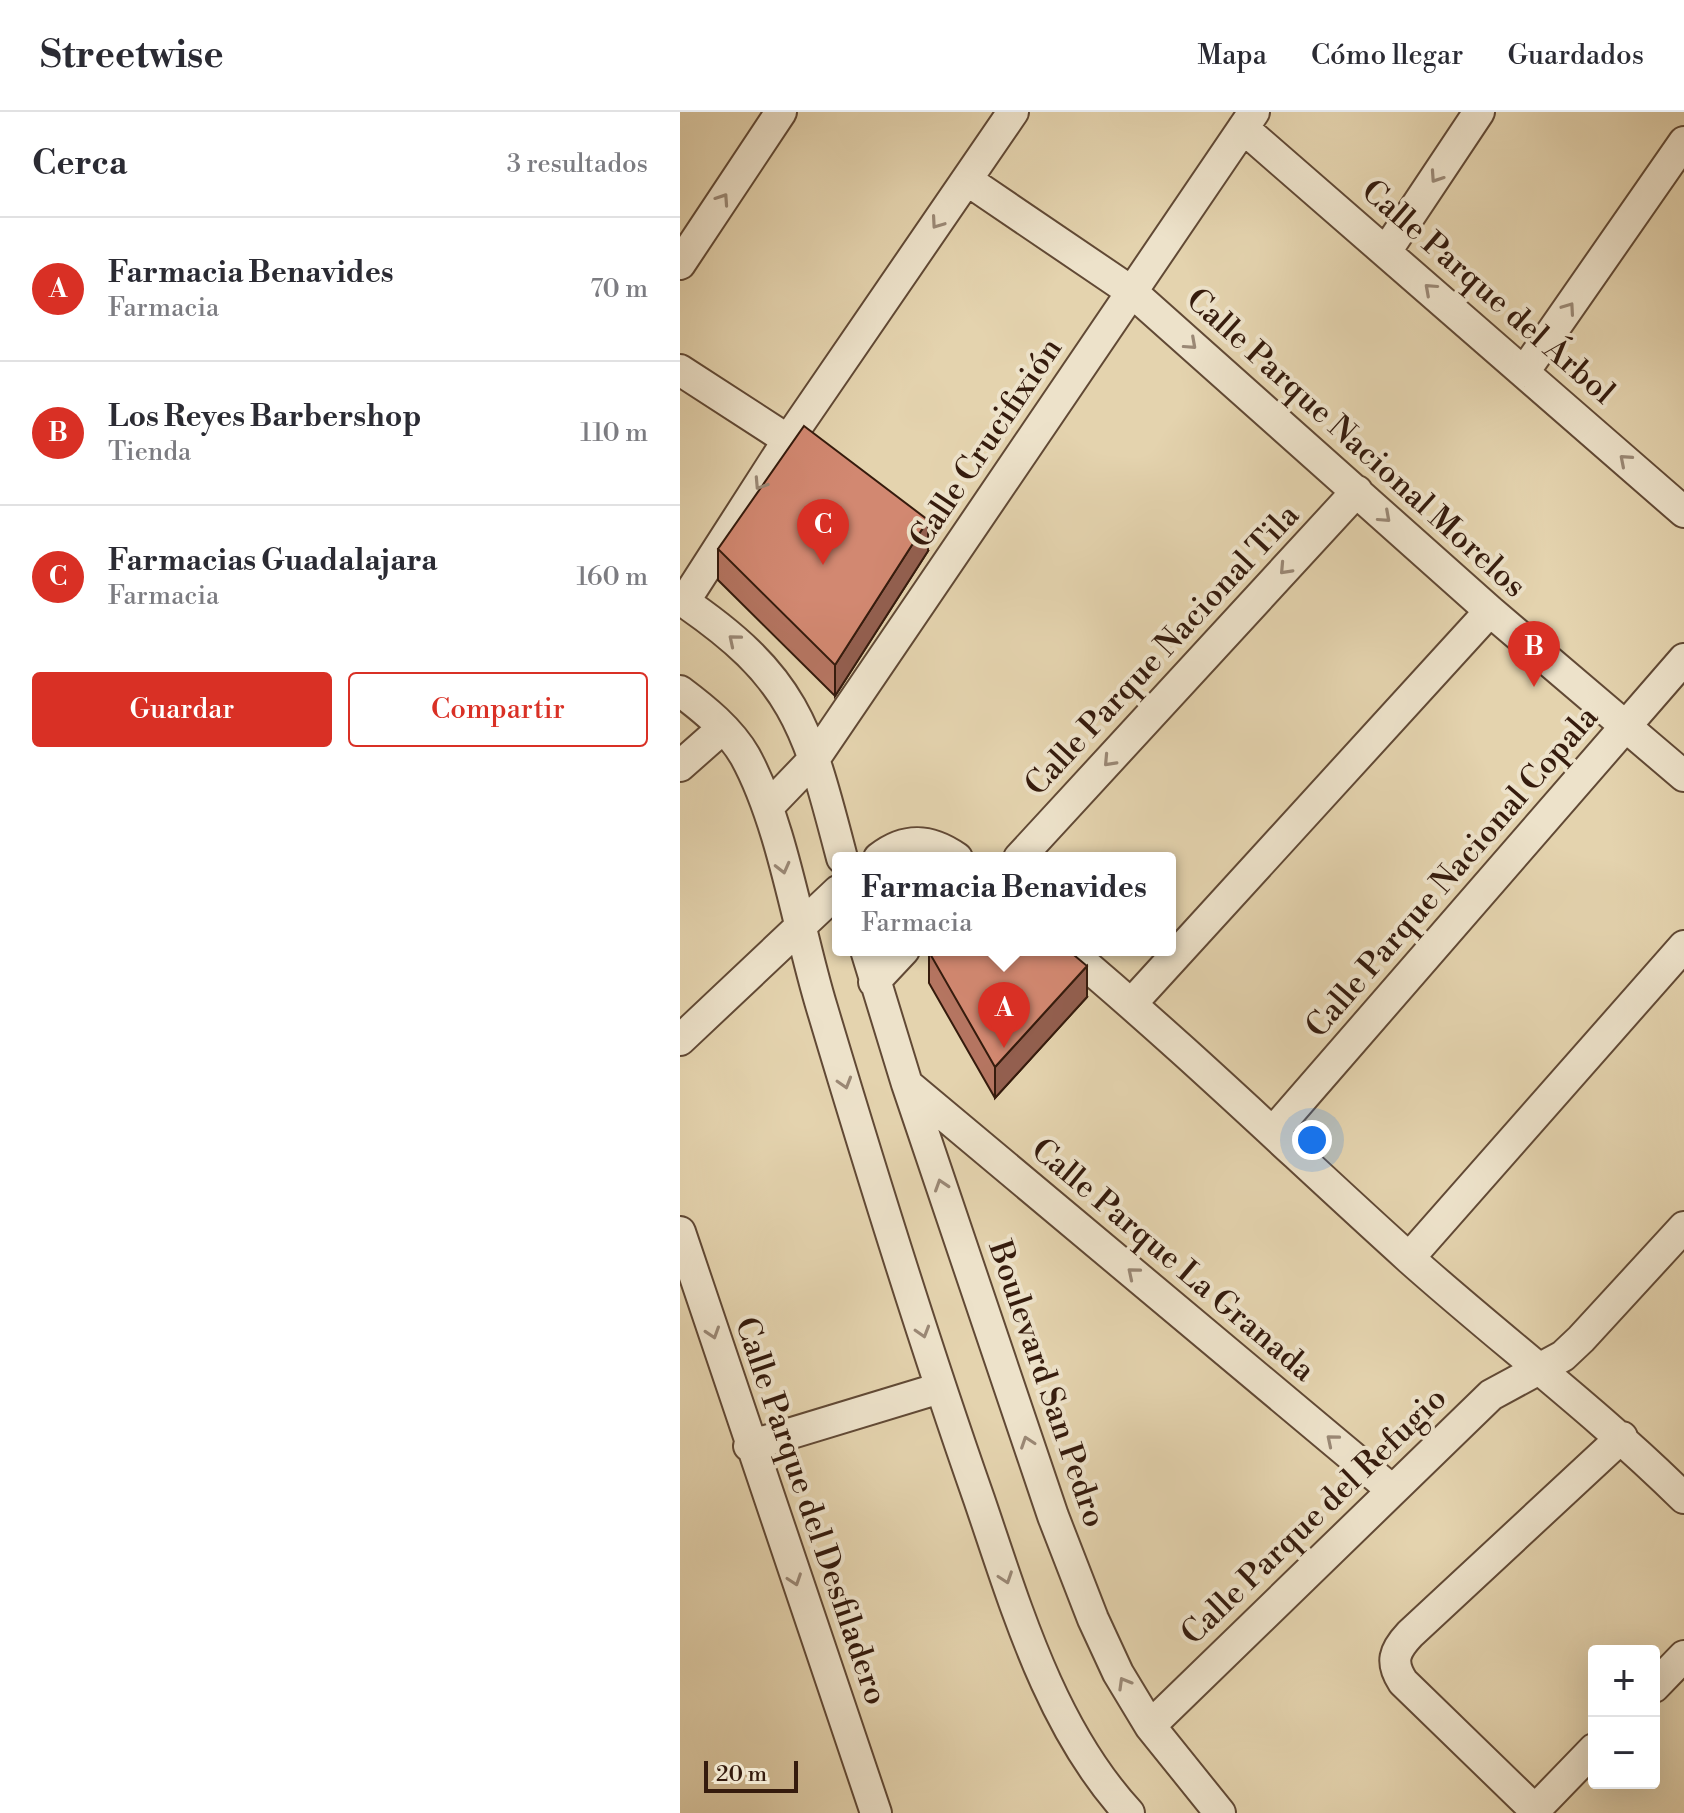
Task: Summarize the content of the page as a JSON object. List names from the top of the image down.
{
  "streets": {
    "street": [
      "Calle Parque del Árbol",
      "Calle Crucifixión",
      "Calle Parque Nacional Morelos",
      "Calle Parque Nacional Tila",
      "Calle Parque Nacional Copala",
      "Calle Parque La Granada",
      "Boulevard San Pedro",
      "Calle Parque del Desfiladero",
      "Calle Parque del Refugio"
    ]
  },
  "crossings": [
    ["Calle Parque del Árbol", "Calle Crucifixión"],
    ["Calle Crucifixión", "Calle Parque Nacional Morelos"],
    ["Calle Parque Nacional Morelos", "Calle Parque Nacional Tila"],
    ["Calle Parque Nacional Morelos", "Calle Parque Nacional Copala"],
    ["Calle Parque La Granada", "Boulevard San Pedro"],
    ["Calle Parque La Granada", "Calle Parque del Refugio"],
    ["Boulevard San Pedro", "Calle Parque del Refugio"]
  ],
  "one_way": ["Calle Parque del Árbol", "Calle Parque Nacional Morelos"],
  "scale_bar": "20 m",
  "page": {
    "header": "Streetwise",
    "nav": ["Mapa", "Cómo llegar", "Guardados"],
    "heading": ["Cerca", "3 resultados"],
    "list": [
      {
        "mark": "A",
        "name": "Farmacia Benavides",
        "note": "Farmacia",
        "value": "70 m"
      },
      {
        "mark": "B",
        "name": "Los Reyes Barbershop",
        "note": "Tienda",
        "value": "110 m"
      },
      {
        "mark": "C",
        "name": "Farmacias Guadalajara",
        "note": "Farmacia",
        "value": "160 m"
      }
    ],
    "pins": ["C", "B", "A"],
    "buttons": ["Guardar", "Compartir"],
    "popup": ["Farmacia Benavides", "Farmacia"],
    "map_buttons": ["+", "−"],
    "scale": "20 m"
  }
}
